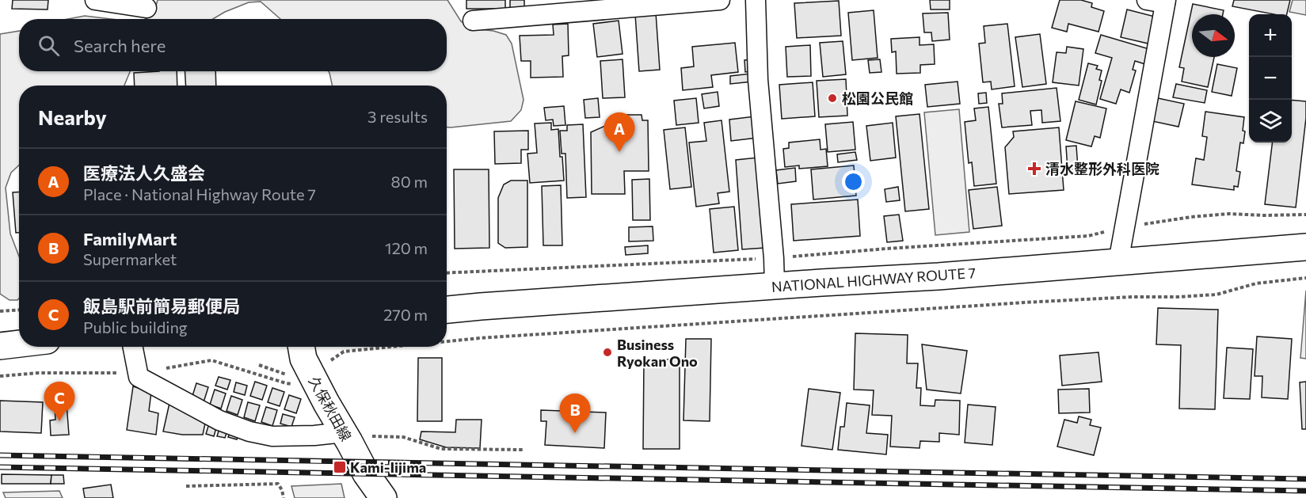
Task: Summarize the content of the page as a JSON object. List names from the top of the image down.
{
  "streets": {
    "main road": ["NATIONAL HIGHWAY ROUTE 7", "久保秋田線"]
  },
  "places": {
    "other": ["松園公民館", "Business Ryokan Ono"],
    "health": ["清水整形外科医院"],
    "transit": ["Kami-Iijima"]
  },
  "north": "right",
  "page": {
    "map_buttons": ["+", "−"],
    "search": "Search here",
    "heading": ["Nearby", "3 results"],
    "pins": ["A", "C", "B"],
    "list": [
      {
        "mark": "A",
        "name": "医療法人久盛会",
        "note": "Place · National Highway Route 7",
        "value": "80 m"
      },
      {
        "mark": "B",
        "name": "FamilyMart",
        "note": "Supermarket",
        "value": "120 m"
      },
      {
        "mark": "C",
        "name": "飯島駅前簡易郵便局",
        "note": "Public building",
        "value": "270 m"
      }
    ]
  }
}
